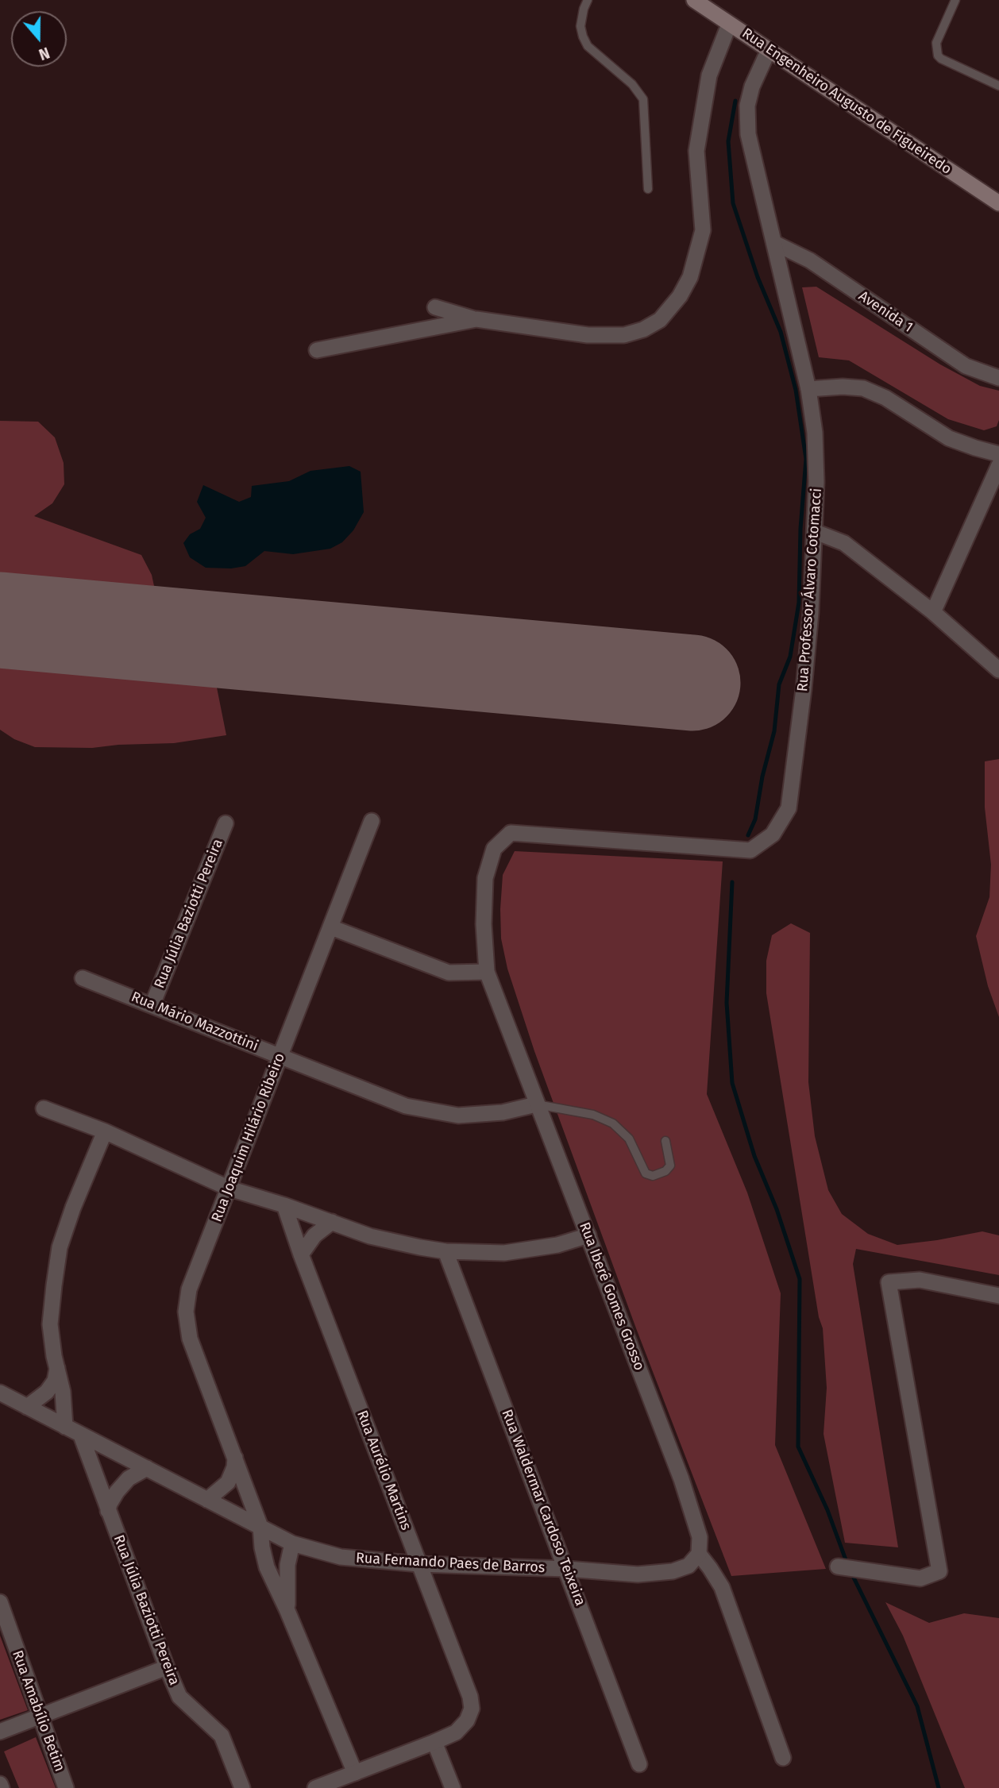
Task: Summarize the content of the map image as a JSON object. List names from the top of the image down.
{
  "streets": {
    "main road": ["Rua Engenheiro Augusto de Figueiredo"],
    "street": [
      "Avenida 1",
      "Rua Professor Álvaro Cotomacci",
      "Rua Júlia Baziotti Pereira",
      "Rua Mário Mazzottini",
      "Rua Joaquim Hilário Ribeiro",
      "Rua Iberê Gomes Grosso",
      "Rua Aurélio Martins",
      "Rua Waldermar Cardoso Teixeira",
      "Rua Fernando Paes de Barros",
      "Rua Amabílio Betim"
    ]
  },
  "crossings": [
    ["Rua Engenheiro Augusto de Figueiredo", "Rua Professor Álvaro Cotomacci"],
    ["Avenida 1", "Rua Professor Álvaro Cotomacci"],
    ["Rua Professor Álvaro Cotomacci", "Rua Iberê Gomes Grosso"],
    ["Rua Júlia Baziotti Pereira", "Rua Mário Mazzottini"],
    ["Rua Júlia Baziotti Pereira", "Rua Fernando Paes de Barros"],
    ["Rua Mário Mazzottini", "Rua Joaquim Hilário Ribeiro"],
    ["Rua Mário Mazzottini", "Rua Iberê Gomes Grosso"],
    ["Rua Joaquim Hilário Ribeiro", "Rua Fernando Paes de Barros"],
    ["Rua Iberê Gomes Grosso", "Rua Fernando Paes de Barros"],
    ["Rua Aurélio Martins", "Rua Fernando Paes de Barros"],
    ["Rua Waldermar Cardoso Teixeira", "Rua Fernando Paes de Barros"]
  ],
  "north": "bottom"
}
